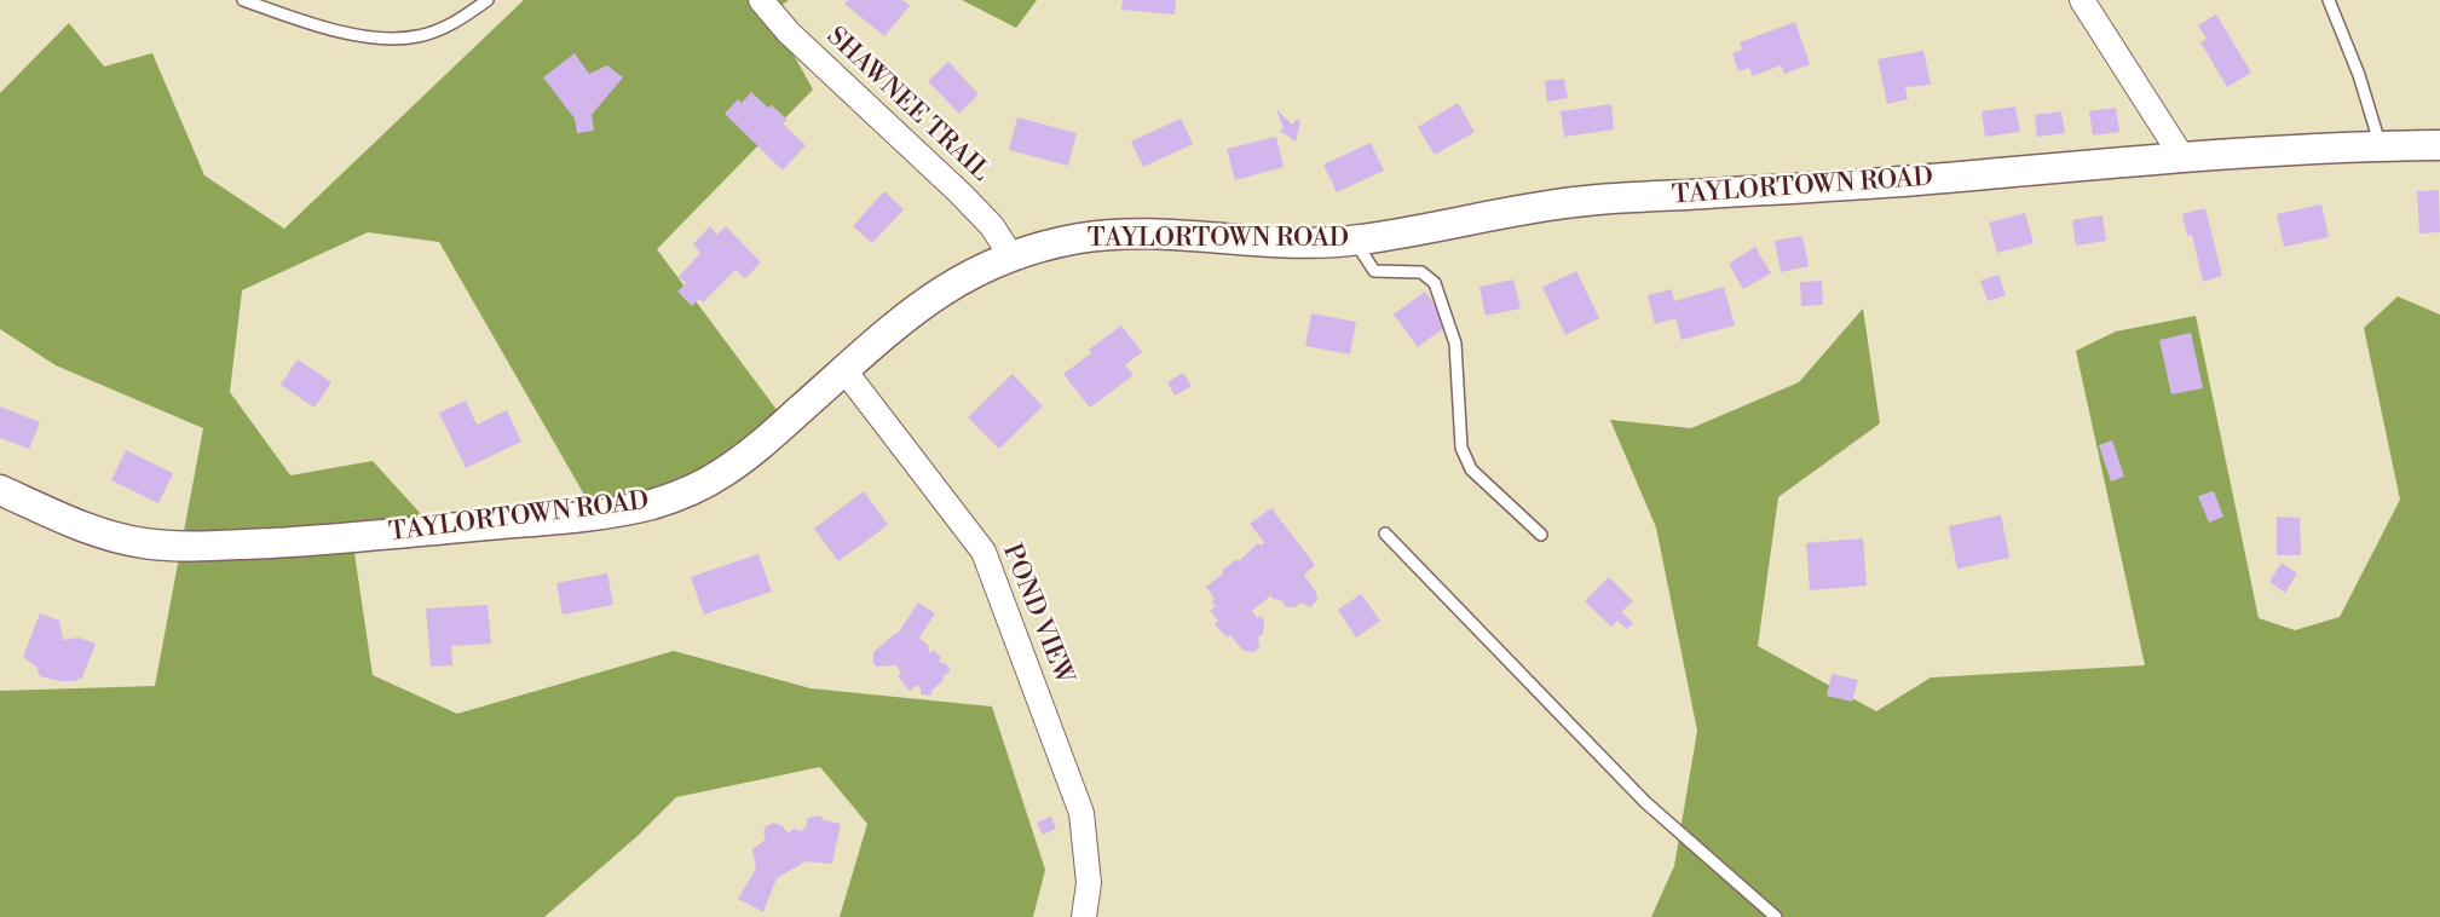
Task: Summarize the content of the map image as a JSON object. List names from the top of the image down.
{
  "streets": {
    "street": ["SHAWNEE TRAIL", "TAYLORTOWN ROAD", "POND VIEW"]
  },
  "crossings": [
    ["SHAWNEE TRAIL", "TAYLORTOWN ROAD"],
    ["TAYLORTOWN ROAD", "POND VIEW"]
  ]
}
